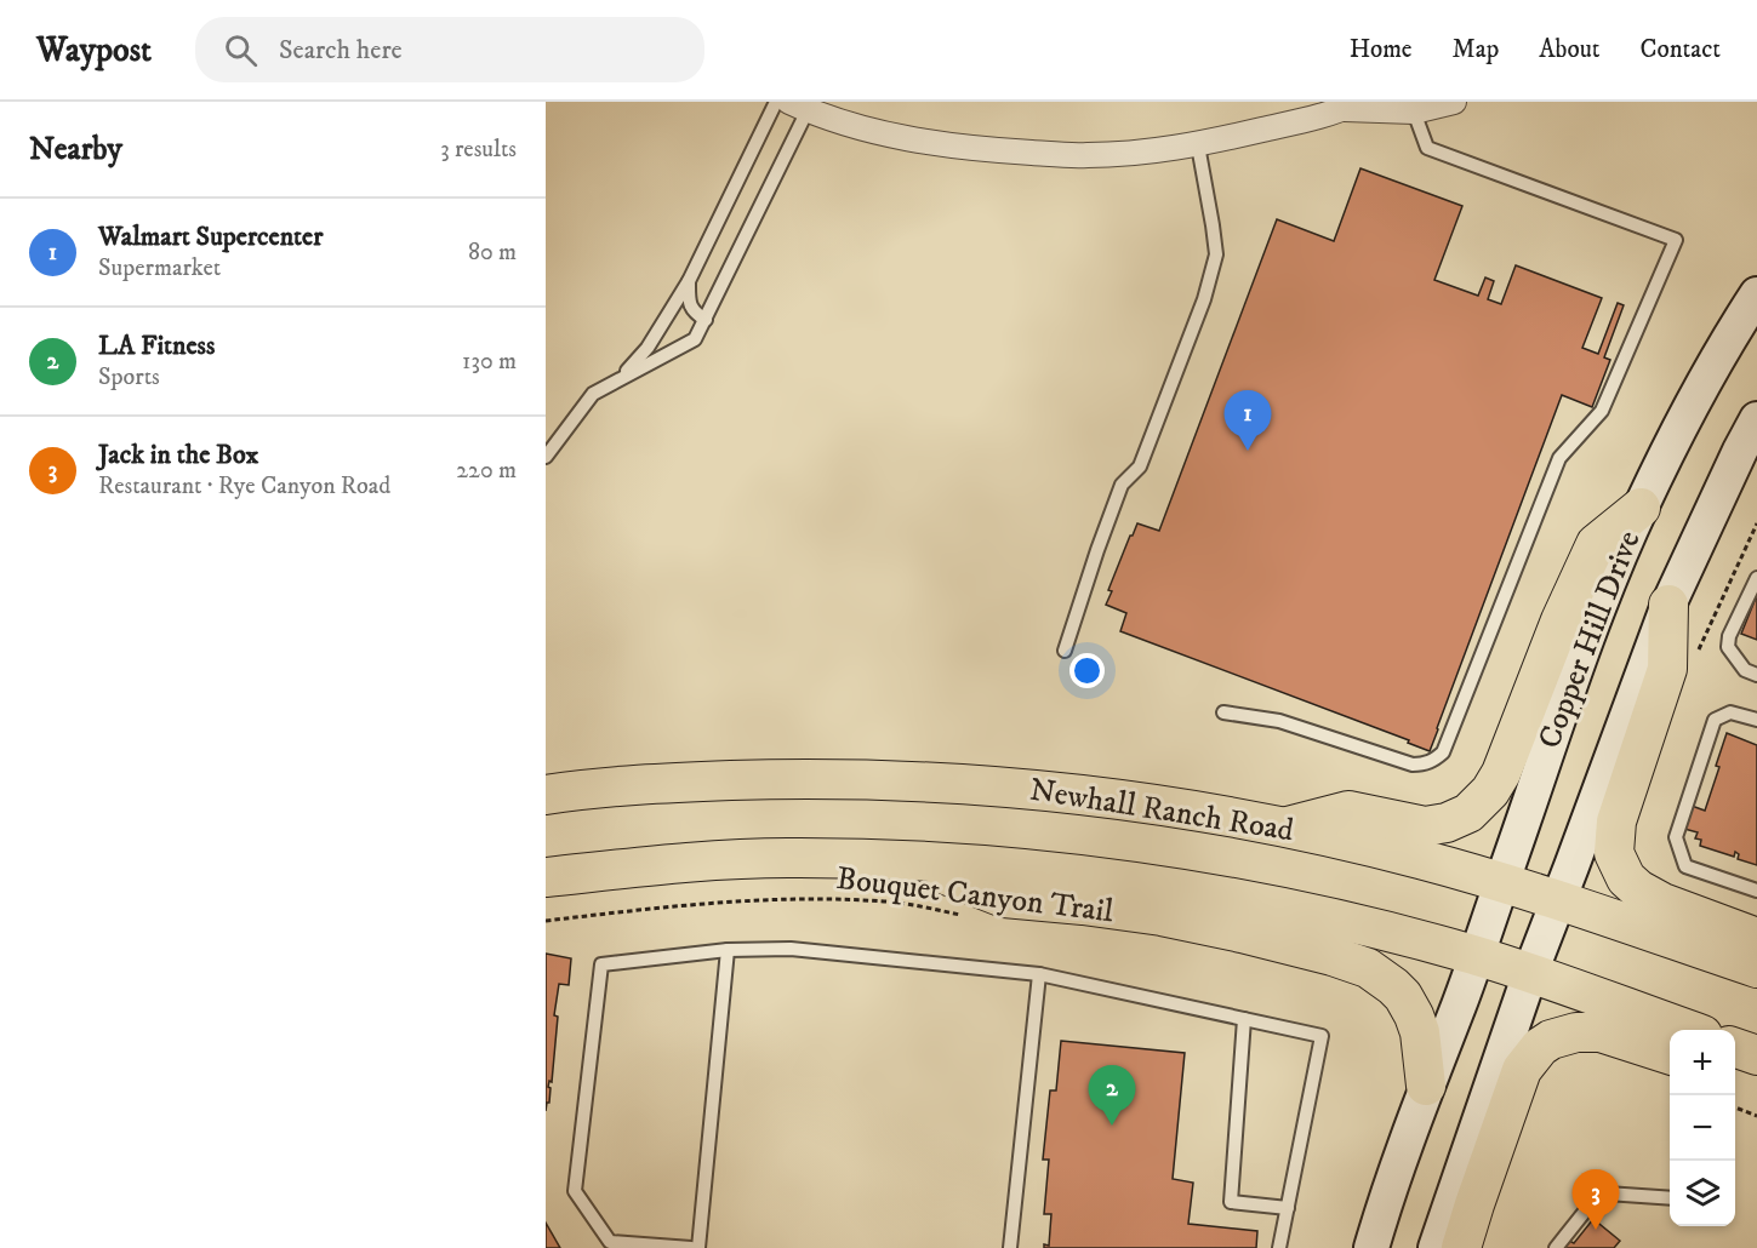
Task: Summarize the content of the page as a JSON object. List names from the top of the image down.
{
  "streets": {
    "main road": ["Copper Hill Drive", "Newhall Ranch Road"],
    "path": ["Bouquet Canyon Trail"]
  },
  "crossings": [
    ["Copper Hill Drive", "Newhall Ranch Road"]
  ],
  "page": {
    "header": "Waypost",
    "search": "Search here",
    "nav": [
      "Home",
      "Map",
      "About",
      "Contact"
    ],
    "heading": ["Nearby", "3 results"],
    "list": [
      {
        "mark": "1",
        "name": "Walmart Supercenter",
        "note": "Supermarket",
        "value": "80 m"
      },
      {
        "mark": "2",
        "name": "LA Fitness",
        "note": "Sports",
        "value": "130 m"
      },
      {
        "mark": "3",
        "name": "Jack in the Box",
        "note": "Restaurant · Rye Canyon Road",
        "value": "220 m"
      }
    ],
    "pins": ["1", "2", "3"],
    "map_buttons": ["+", "−"]
  }
}
